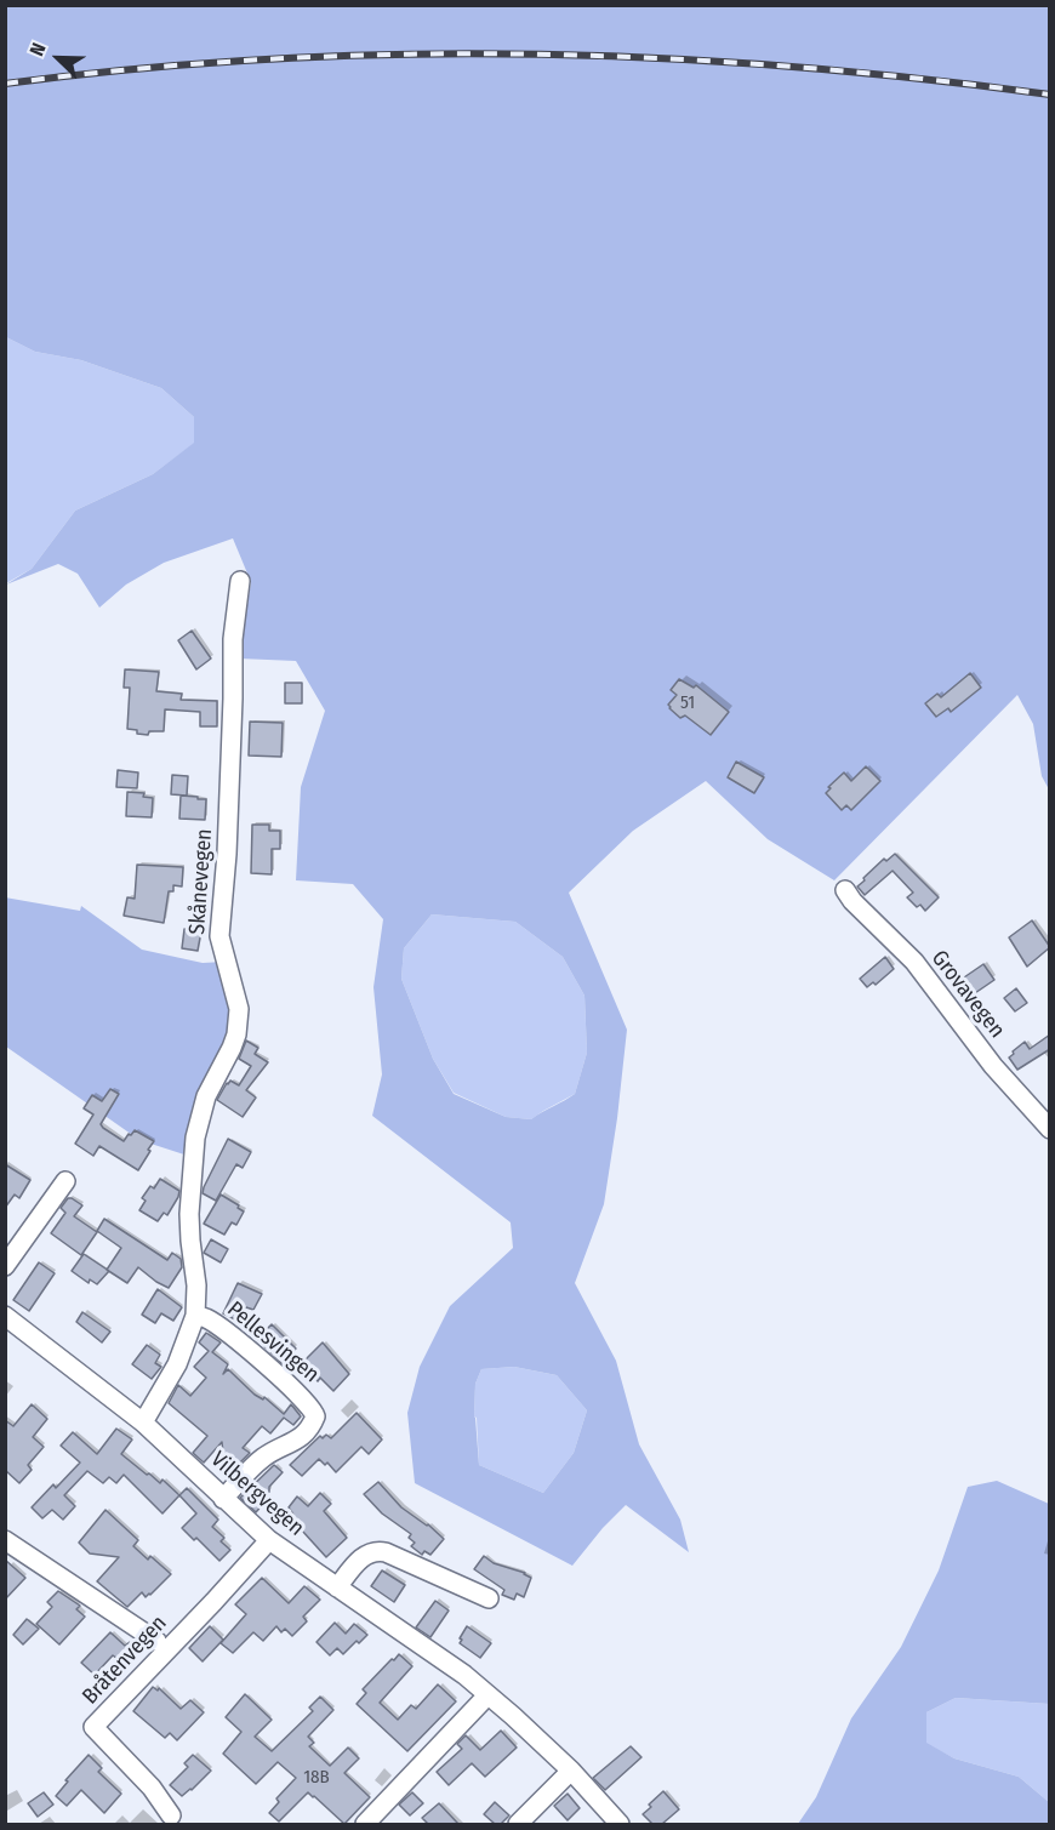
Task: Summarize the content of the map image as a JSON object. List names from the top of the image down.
{
  "streets": {
    "street": [
      "Skånevegen",
      "Grovavegen",
      "Pellesvingen",
      "Vilbergvegen",
      "Bråtenvegen"
    ]
  },
  "crossings": [
    ["Skånevegen", "Pellesvingen"],
    ["Skånevegen", "Vilbergvegen"],
    ["Pellesvingen", "Vilbergvegen"],
    ["Vilbergvegen", "Bråtenvegen"]
  ],
  "house_numbers": ["51", "18B"],
  "north": "top left"
}
